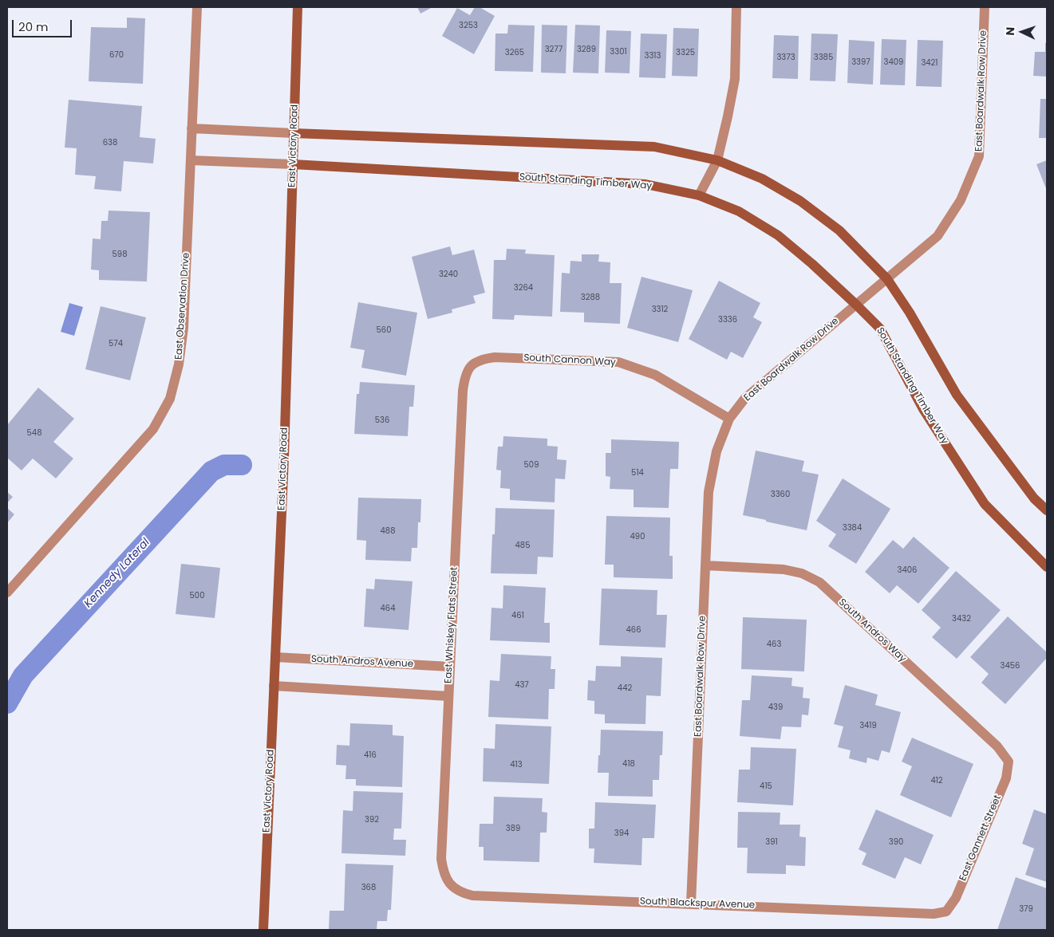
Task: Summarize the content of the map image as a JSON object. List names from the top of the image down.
{
  "streets": {
    "street": [
      "East Boardwalk Row Drive",
      "East Victory Road",
      "South Standing Timber Way",
      "East Observation Drive",
      "South Cannon Way",
      "East Whiskey Flats Street",
      "South Andros Way",
      "South Andros Avenue",
      "East Gannett Street",
      "South Blackspur Avenue"
    ]
  },
  "crossings": [
    ["East Boardwalk Row Drive", "South Standing Timber Way"],
    ["East Boardwalk Row Drive", "South Cannon Way"],
    ["East Boardwalk Row Drive", "South Andros Way"],
    ["East Boardwalk Row Drive", "South Blackspur Avenue"],
    ["East Victory Road", "South Standing Timber Way"],
    ["East Victory Road", "South Andros Avenue"],
    ["South Standing Timber Way", "East Observation Drive"],
    ["South Cannon Way", "East Whiskey Flats Street"],
    ["East Whiskey Flats Street", "South Andros Avenue"],
    ["East Whiskey Flats Street", "South Blackspur Avenue"],
    ["South Andros Way", "East Gannett Street"],
    ["East Gannett Street", "South Blackspur Avenue"]
  ],
  "water": ["Kennedy Lateral"],
  "house_numbers": [
    "3253",
    "3277",
    "3289",
    "3301",
    "3265",
    "3325",
    "670",
    "3313",
    "3373",
    "3385",
    "3397",
    "3409",
    "3421",
    "638",
    "598",
    "3240",
    "3264",
    "3288",
    "3312",
    "3336",
    "560",
    "574",
    "536",
    "548",
    "509",
    "514",
    "3360",
    "3384",
    "488",
    "490",
    "485",
    "3406",
    "500",
    "464",
    "461",
    "3432",
    "466",
    "463",
    "3456",
    "437",
    "442",
    "439",
    "3419",
    "416",
    "418",
    "413",
    "412",
    "415",
    "392",
    "389",
    "394",
    "391",
    "390",
    "368",
    "379"
  ],
  "scale_bar": "20 m",
  "north": "left"
}
